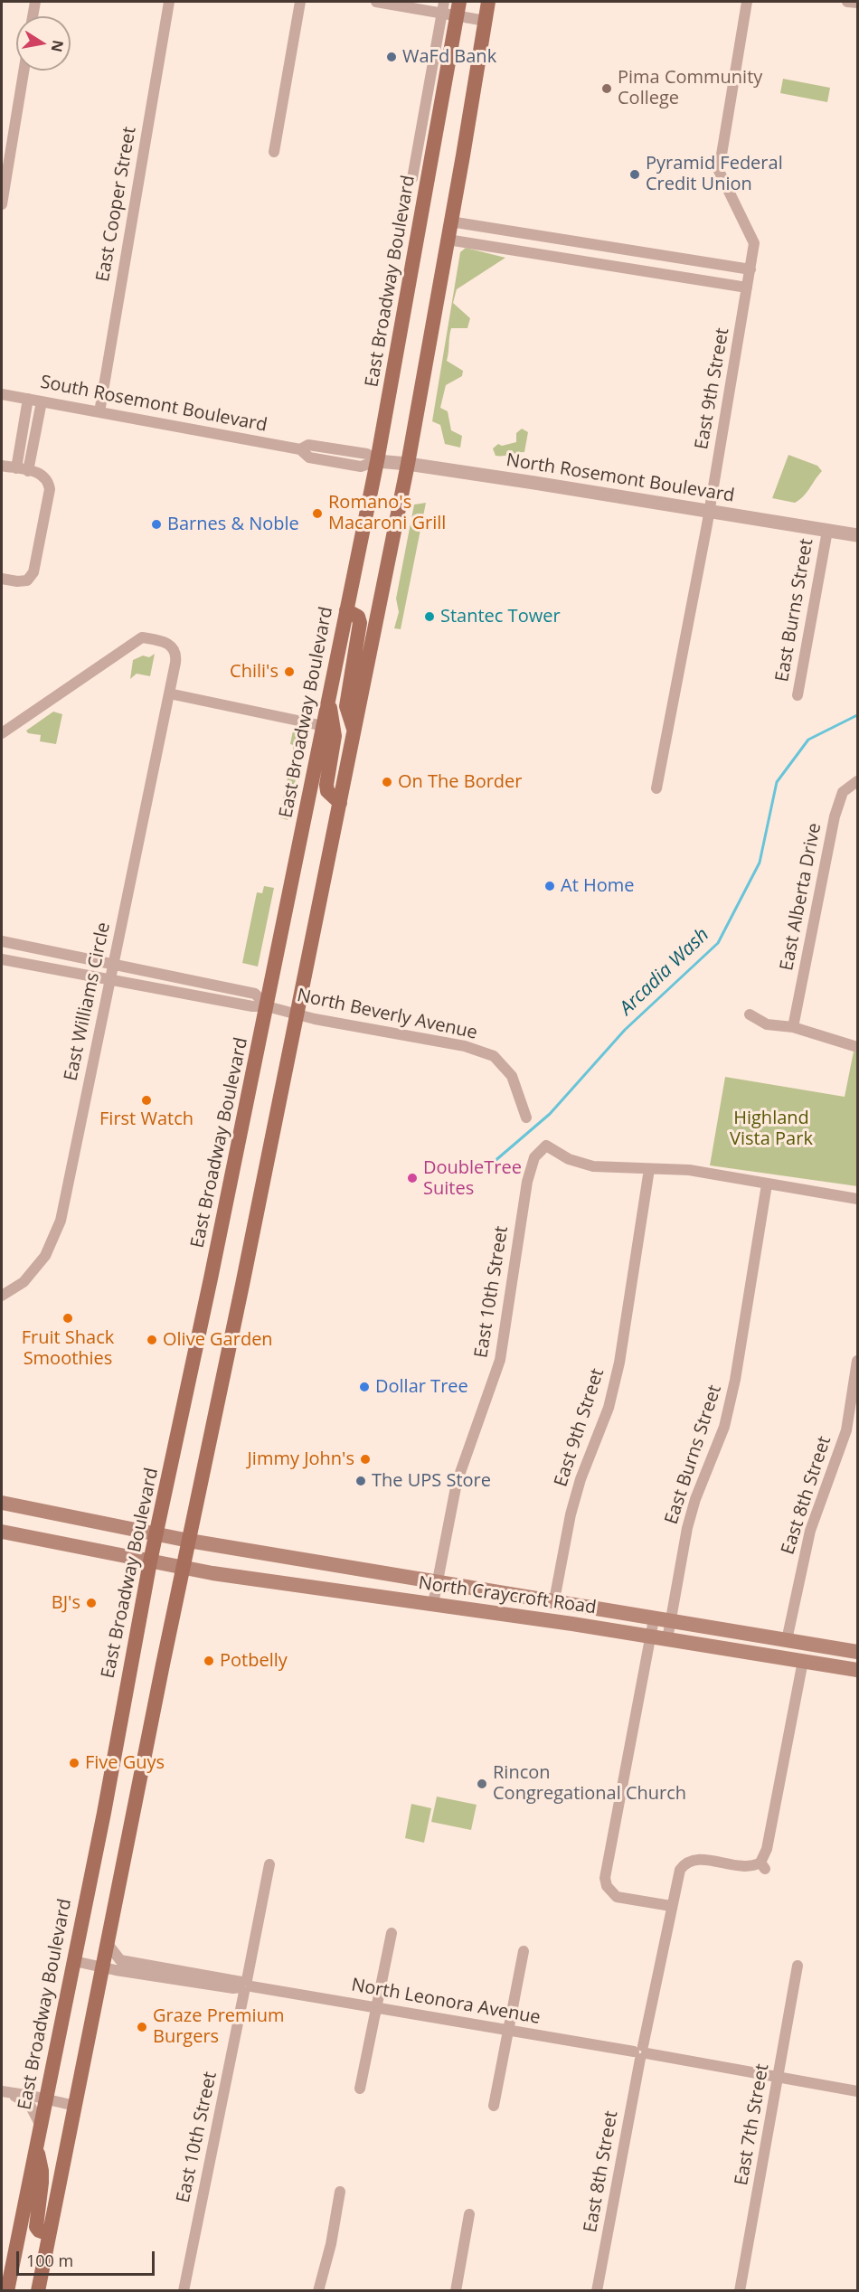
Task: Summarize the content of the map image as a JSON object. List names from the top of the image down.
{
  "streets": {
    "main road": ["East Broadway Boulevard", "North Craycroft Road"],
    "street": [
      "East Cooper Street",
      "East 9th Street",
      "South Rosemont Boulevard",
      "North Rosemont Boulevard",
      "East Burns Street",
      "East Alberta Drive",
      "East Williams Circle",
      "North Beverly Avenue",
      "East 10th Street",
      "East 8th Street",
      "North Leonora Avenue",
      "East 7th Street"
    ]
  },
  "crossings": [
    ["East Cooper Street", "South Rosemont Boulevard"],
    ["East Broadway Boulevard", "South Rosemont Boulevard"],
    ["East Broadway Boulevard", "North Rosemont Boulevard"],
    ["East Broadway Boulevard", "North Beverly Avenue"],
    ["East Broadway Boulevard", "North Craycroft Road"],
    ["East Broadway Boulevard", "North Leonora Avenue"],
    ["East 9th Street", "North Rosemont Boulevard"],
    ["East 9th Street", "East 10th Street"],
    ["East 9th Street", "North Craycroft Road"],
    ["South Rosemont Boulevard", "North Rosemont Boulevard"],
    ["North Rosemont Boulevard", "East Burns Street"],
    ["East Burns Street", "North Craycroft Road"],
    ["East 10th Street", "North Craycroft Road"],
    ["East 10th Street", "North Leonora Avenue"],
    ["East 8th Street", "North Craycroft Road"],
    ["East 8th Street", "North Leonora Avenue"],
    ["North Leonora Avenue", "East 7th Street"]
  ],
  "water": ["Arcadia Wash"],
  "parks": ["Highland Vista Park"],
  "places": [
    "WaFd Bank",
    "Pima Community College",
    "Pyramid Federal Credit Union",
    "Romano's Macaroni Grill",
    "Barnes & Noble",
    "Stantec Tower",
    "Chili's",
    "On The Border",
    "At Home",
    "First Watch",
    "DoubleTree Suites",
    "Fruit Shack Smoothies",
    "Olive Garden",
    "Dollar Tree",
    "Jimmy John's",
    "The UPS Store",
    "BJ's",
    "Potbelly",
    "Five Guys",
    "Rincon Congregational Church",
    "Graze Premium Burgers"
  ],
  "scale_bar": "100 m",
  "north": "right"
}
